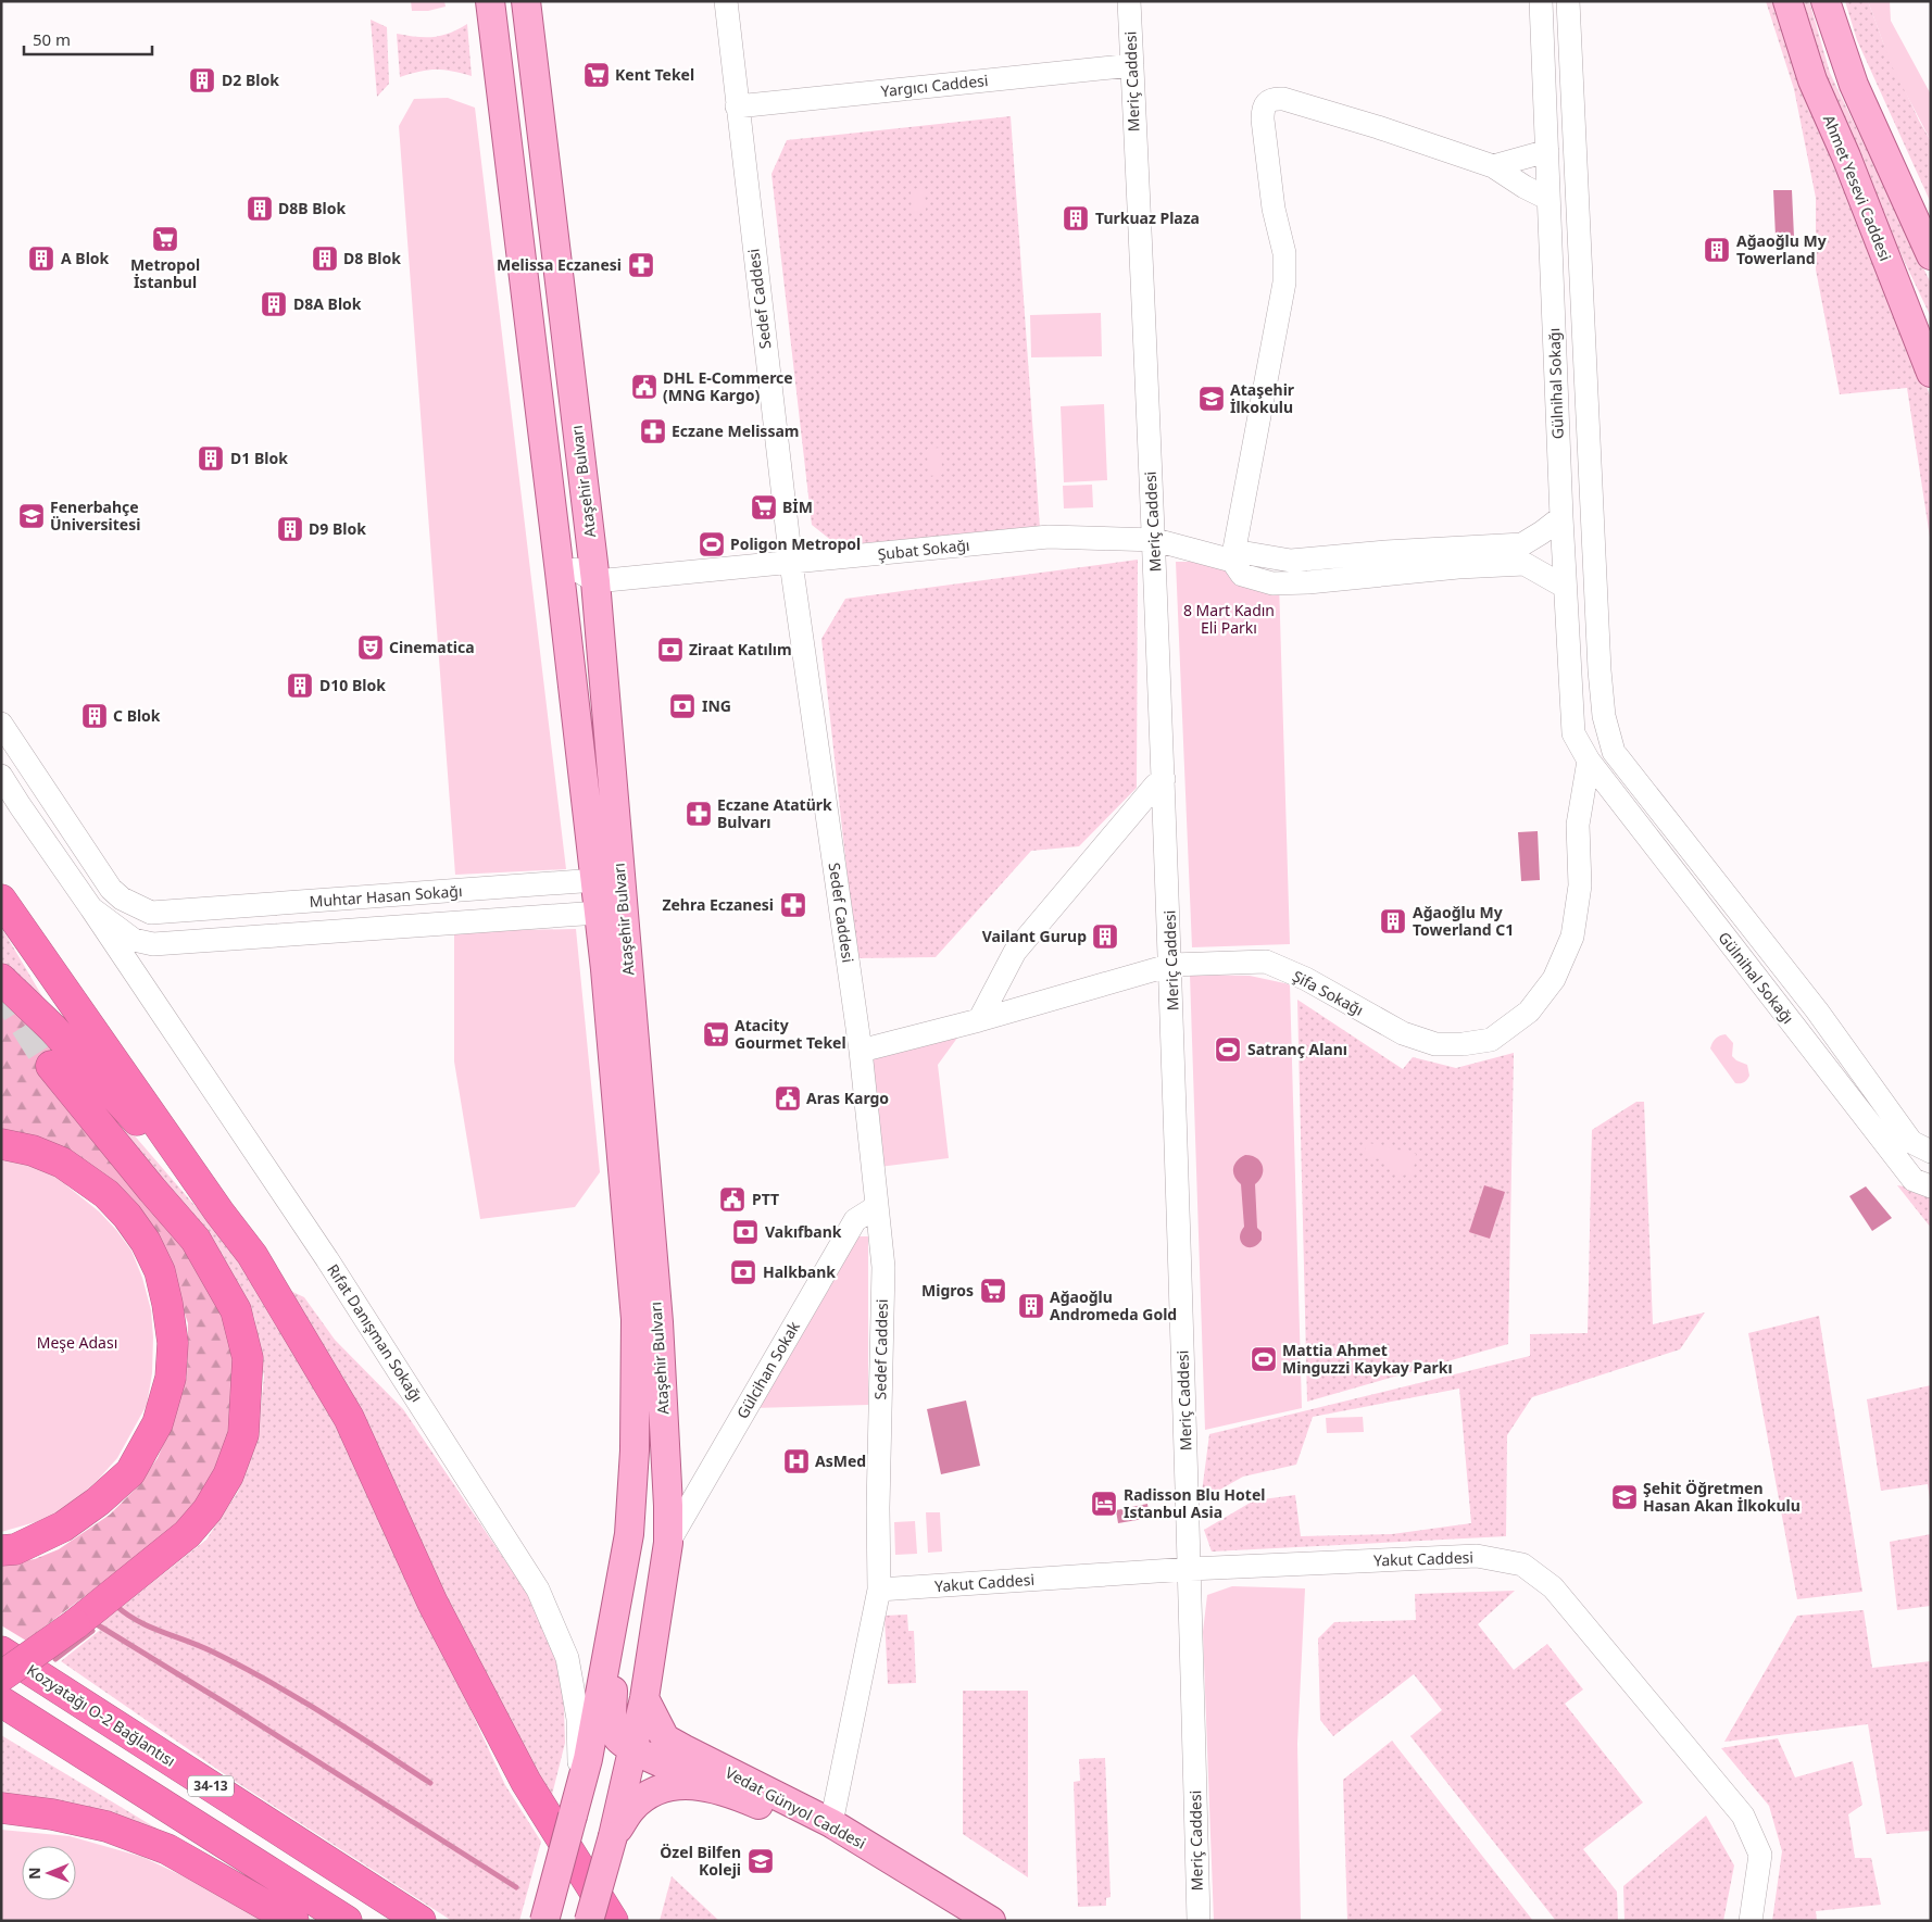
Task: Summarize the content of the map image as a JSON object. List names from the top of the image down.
{
  "streets": {
    "highway": ["Kozyatağı O-2 Bağlantısı", "34-13"],
    "main road": ["Ahmet Yesevi Caddesi", "Ataşehir Bulvarı", "Vedat Günyol Caddesi"],
    "street": [
      "Meriç Caddesi",
      "Yargıcı Caddesi",
      "Sedef Caddesi",
      "Gülnihal Sokağı",
      "Şubat Sokağı",
      "Muhtar Hasan Sokağı",
      "Şifa Sokağı",
      "Rıfat Danışman Sokağı",
      "Gülcihan Sokak",
      "Yakut Caddesi"
    ]
  },
  "crossings": [
    ["Meriç Caddesi", "Yargıcı Caddesi"],
    ["Meriç Caddesi", "Şubat Sokağı"],
    ["Meriç Caddesi", "Şifa Sokağı"],
    ["Meriç Caddesi", "Yakut Caddesi"],
    ["Yargıcı Caddesi", "Sedef Caddesi"],
    ["Sedef Caddesi", "Şubat Sokağı"],
    ["Sedef Caddesi", "Şifa Sokağı"],
    ["Sedef Caddesi", "Gülcihan Sokak"],
    ["Sedef Caddesi", "Yakut Caddesi"],
    ["Sedef Caddesi", "Vedat Günyol Caddesi"],
    ["Gülnihal Sokağı", "Şifa Sokağı"],
    ["Ataşehir Bulvarı", "Şubat Sokağı"],
    ["Ataşehir Bulvarı", "Muhtar Hasan Sokağı"],
    ["Ataşehir Bulvarı", "Rıfat Danışman Sokağı"],
    ["Ataşehir Bulvarı", "Gülcihan Sokak"],
    ["Ataşehir Bulvarı", "Vedat Günyol Caddesi"],
    ["Muhtar Hasan Sokağı", "Rıfat Danışman Sokağı"]
  ],
  "parks": ["8 Mart Kadın Eli Parkı", "Meşe Adası"],
  "places": {
    "supermarket": [
      "Kent Tekel",
      "Metropol İstanbul",
      "BİM",
      "Atacity Gourmet Tekel",
      "Migros"
    ],
    "building": [
      "D2 Blok",
      "D8B Blok",
      "Turkuaz Plaza",
      "Ağaoğlu My Towerland",
      "A Blok",
      "D8 Blok",
      "D8A Blok",
      "D1 Blok",
      "D9 Blok",
      "D10 Blok",
      "C Blok",
      "Ağaoğlu My Towerland C1",
      "Vailant Gurup",
      "Ağaoğlu Andromeda Gold"
    ],
    "pharmacy": [
      "Melissa Eczanesi",
      "Eczane Melissam",
      "Eczane Atatürk Bulvarı",
      "Zehra Eczanesi"
    ],
    "public building": ["DHL E-Commerce (MNG Kargo)", "Aras Kargo", "PTT"],
    "school or university": [
      "Ataşehir İlkokulu",
      "Fenerbahçe Üniversitesi",
      "Şehit Öğretmen Hasan Akan İlkokulu",
      "Özel Bilfen Koleji"
    ],
    "sports": ["Poligon Metropol", "Satranç Alanı", "Mattia Ahmet Minguzzi Kaykay Parkı"],
    "theatre": ["Cinematica"],
    "bank": [
      "Ziraat Katılım",
      "ING",
      "Vakıfbank",
      "Halkbank"
    ],
    "hospital": ["AsMed"],
    "hotel": ["Radisson Blu Hotel Istanbul Asia"]
  },
  "scale_bar": "50 m",
  "north": "left"
}
